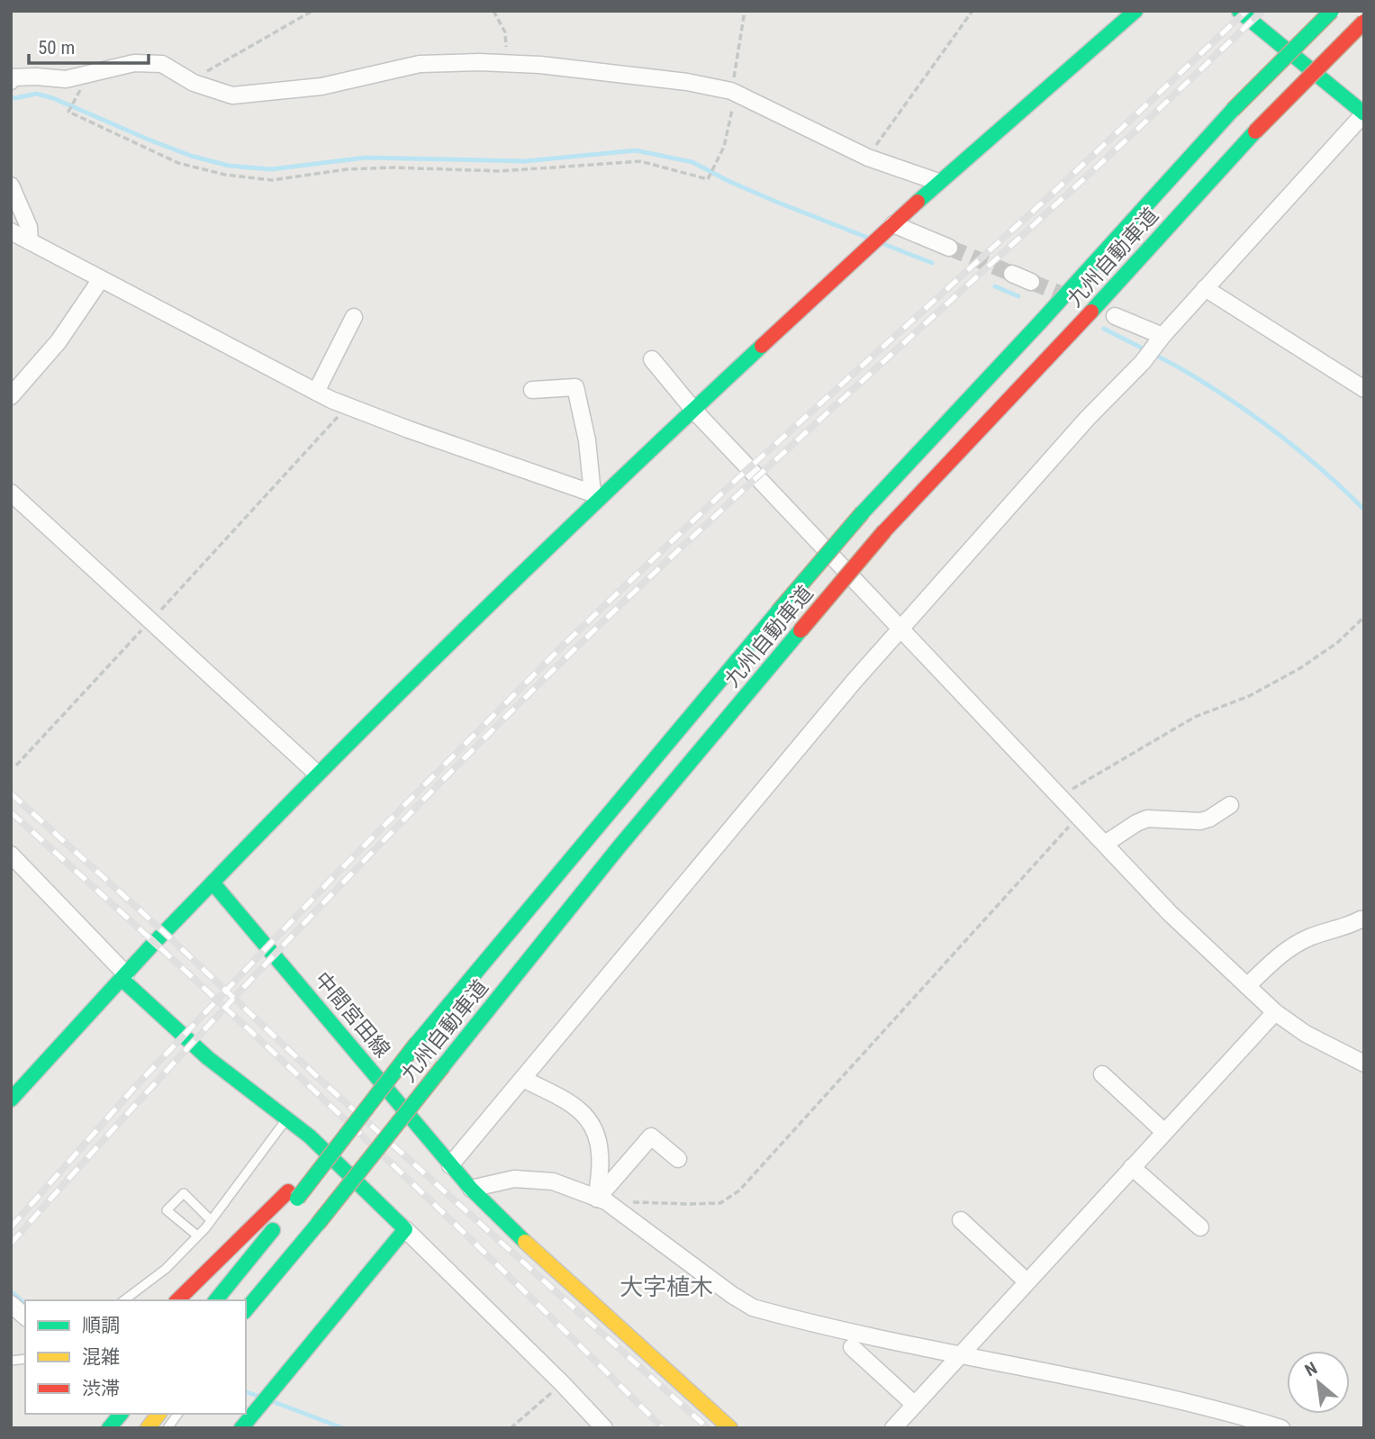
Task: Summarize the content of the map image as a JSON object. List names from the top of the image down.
{
  "streets": {
    "main road": ["九州自動車道", "中間宮田線"]
  },
  "districts": ["大字植木"],
  "legend": ["順調", "混雑", "渋滞"],
  "scale_bar": "50 m",
  "north": "top left"
}
